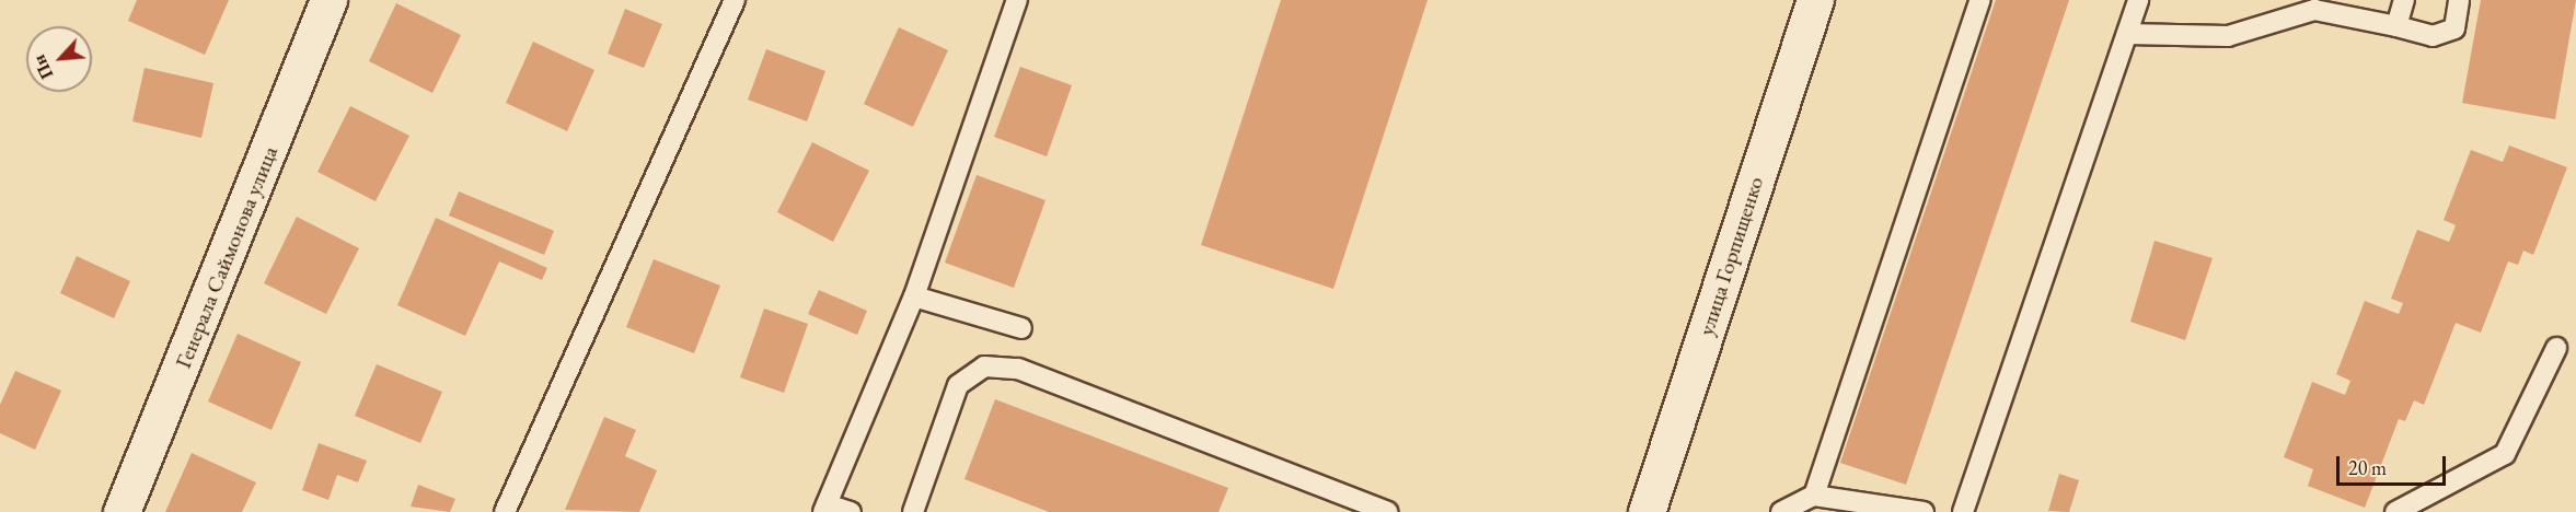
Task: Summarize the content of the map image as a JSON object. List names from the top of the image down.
{
  "streets": {
    "street": ["улица Горпищенко", "Генерала Саймонова улица"]
  },
  "scale_bar": "20 m",
  "north": "bottom left"
}
